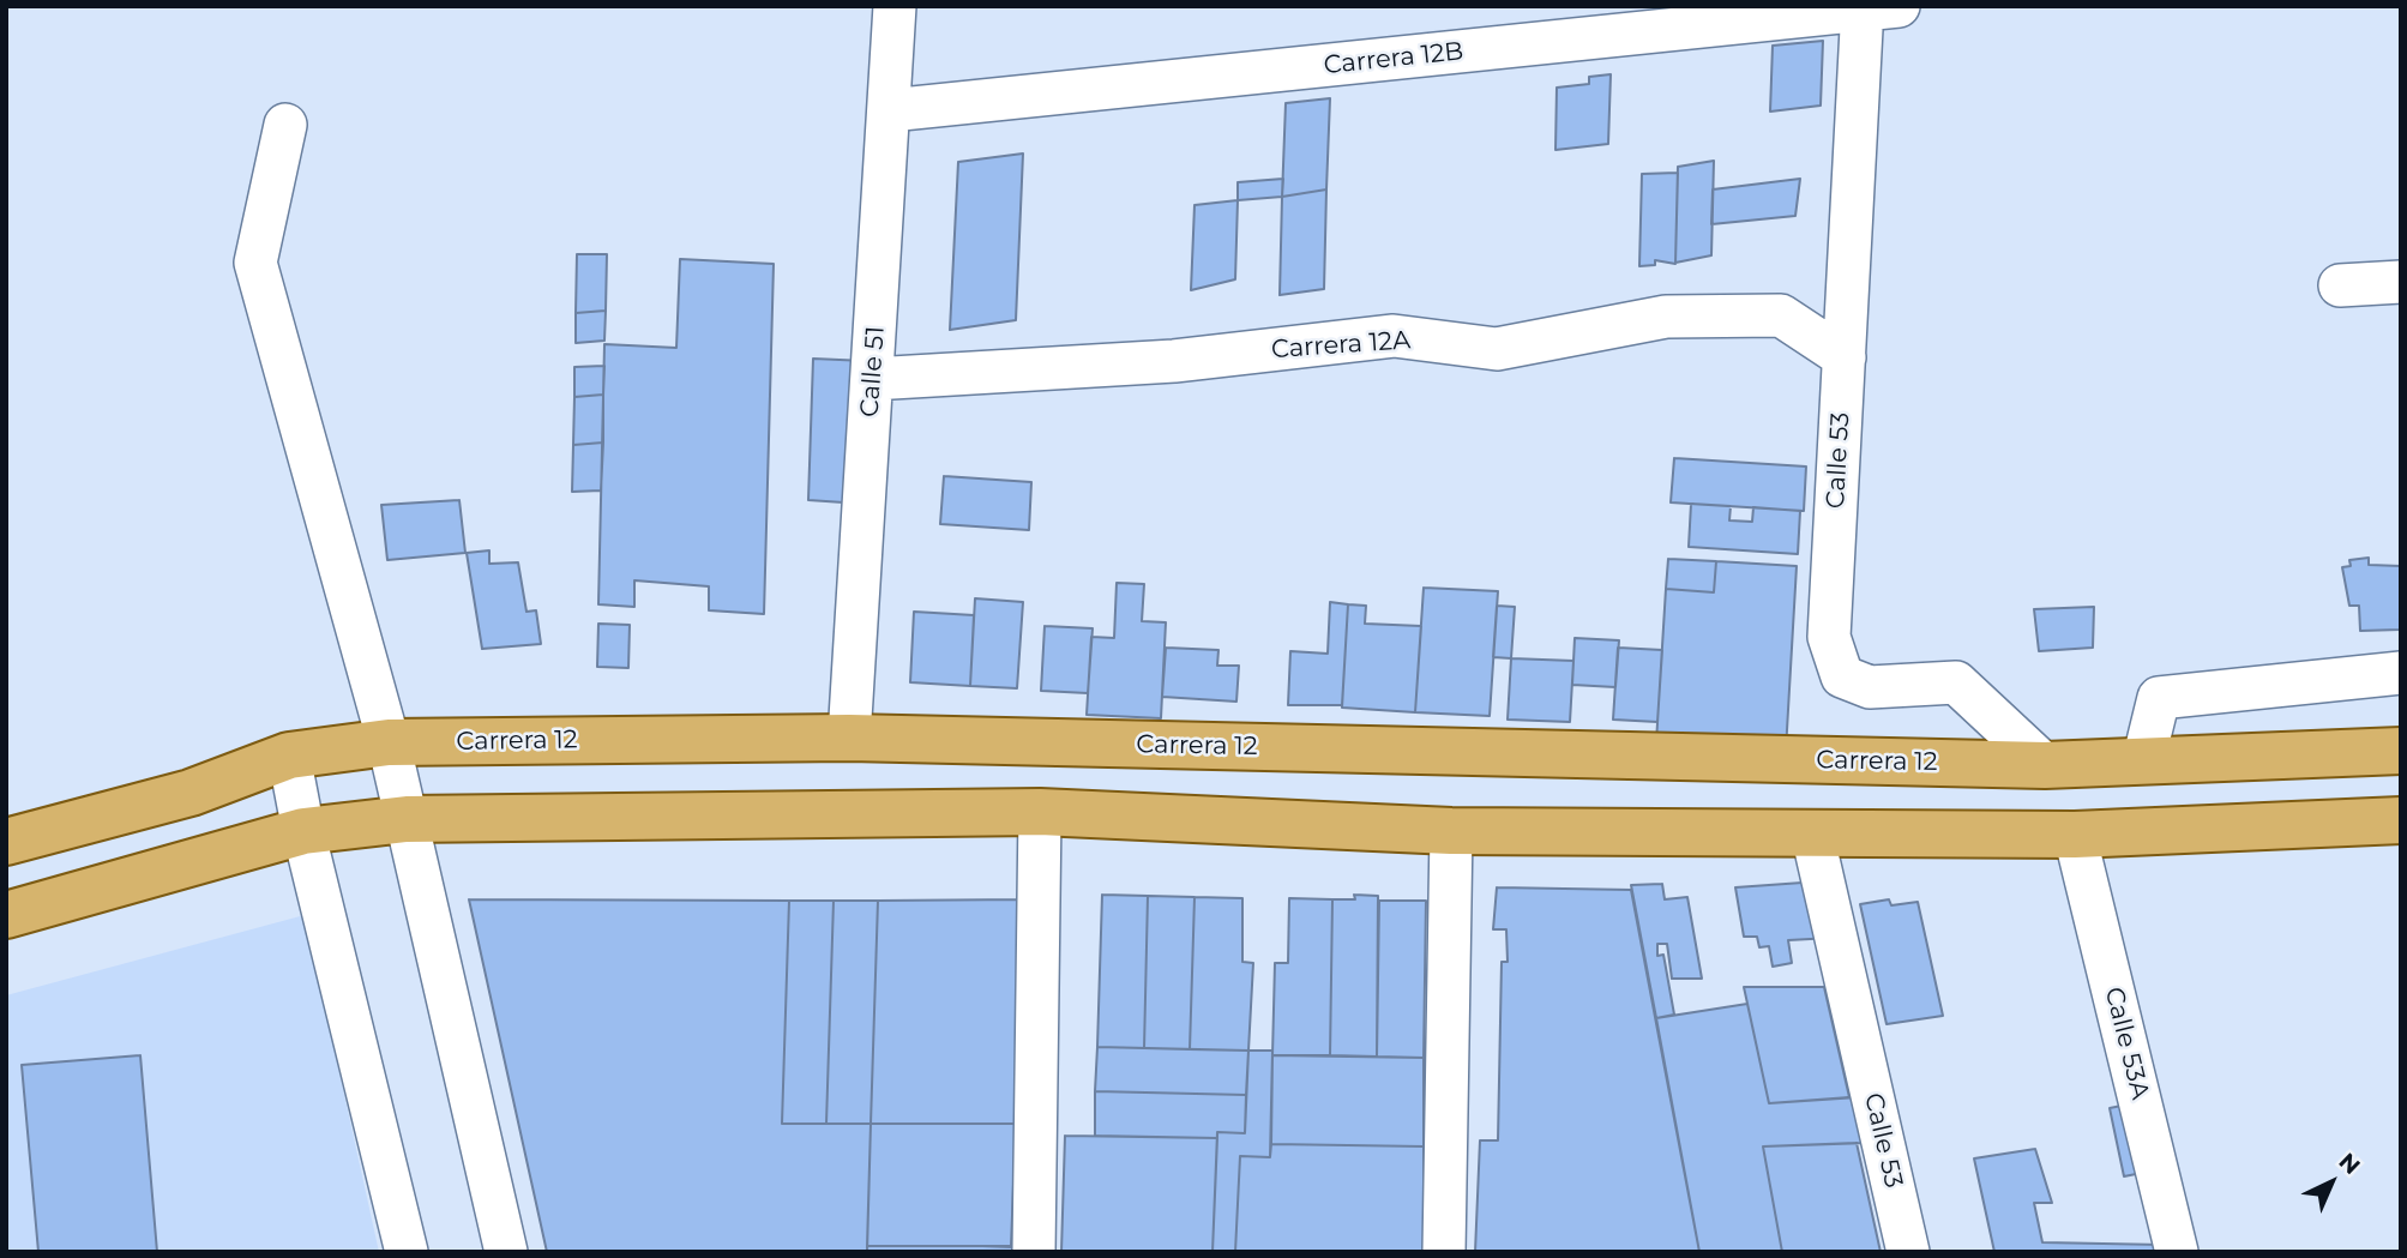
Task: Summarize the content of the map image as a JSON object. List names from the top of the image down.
{
  "streets": {
    "main road": ["Carrera 12"],
    "street": [
      "Carrera 12B",
      "Carrera 12A",
      "Calle 51",
      "Calle 53",
      "Calle 53A"
    ]
  },
  "crossings": [
    ["Carrera 12B", "Calle 51"],
    ["Carrera 12B", "Calle 53"],
    ["Carrera 12A", "Calle 51"],
    ["Carrera 12A", "Calle 53"],
    ["Calle 51", "Carrera 12"],
    ["Calle 53", "Carrera 12"]
  ],
  "north": "top right"
}
